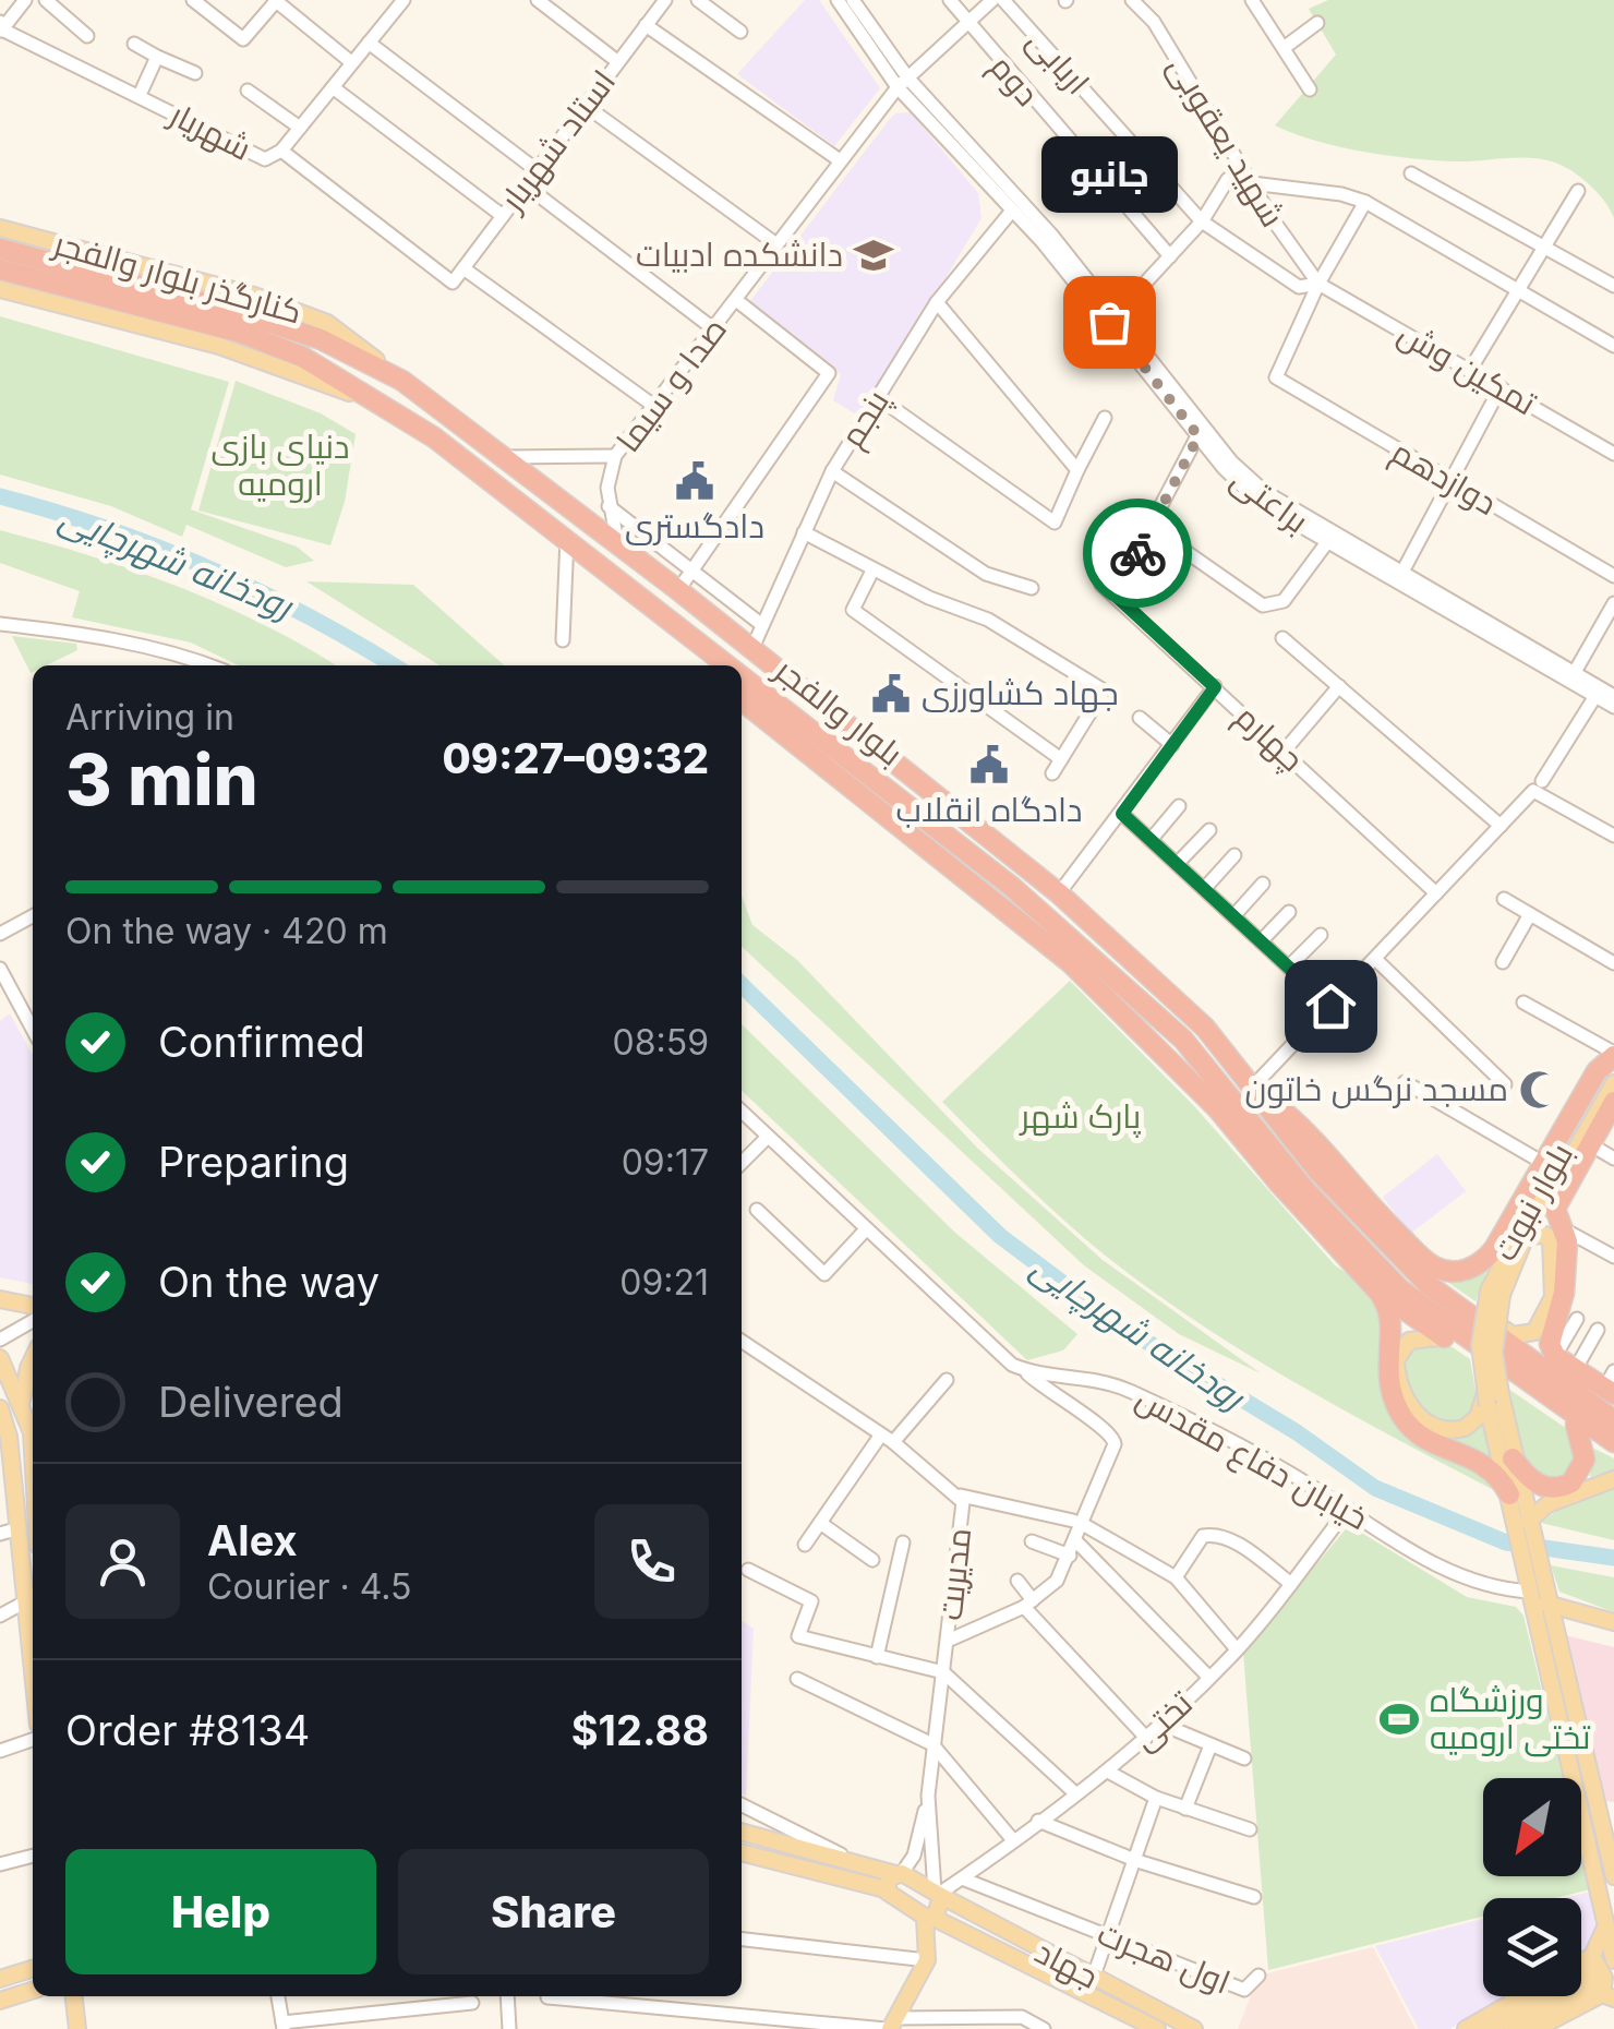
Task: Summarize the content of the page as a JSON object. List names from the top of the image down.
{
  "streets": {
    "highway": ["بلوار والفجر"],
    "main road": ["کنارگذر بلوار والفجر", "بلوار نبوت", "جهاد"],
    "street": [
      "اربابی",
      "دوم",
      "شهریار",
      "استاد شهریار",
      "شهید یعقوبی",
      "تمکین وش",
      "صدا و سیما",
      "پنجم",
      "دوازدهم",
      "براعتی",
      "چهارم",
      "خیابان دفاع مقدس",
      "مدیریت",
      "تختی",
      "اول هجرت"
    ]
  },
  "crossings": [
    ["اربابی", "شهید یعقوبی"],
    ["اربابی", "تمکین وش"],
    ["اربابی", "دوازدهم"],
    ["دوم", "شهید یعقوبی"],
    ["دوم", "صدا و سیما"],
    ["شهریار", "استاد شهریار"],
    ["شهید یعقوبی", "تمکین وش"],
    ["شهید یعقوبی", "دوازدهم"],
    ["شهید یعقوبی", "براعتی"],
    ["کنارگذر بلوار والفجر", "بلوار والفجر"],
    ["تمکین وش", "دوازدهم"],
    ["صدا و سیما", "براعتی"],
    ["صدا و سیما", "بلوار والفجر"],
    ["پنجم", "براعتی"],
    ["پنجم", "بلوار والفجر"],
    ["خیابان دفاع مقدس", "تختی"],
    ["مدیریت", "تختی"],
    ["مدیریت", "جهاد"],
    ["تختی", "اول هجرت"],
    ["تختی", "جهاد"]
  ],
  "water": ["رودخانه شهرچایی"],
  "parks": ["دنیای بازی ارومیه", "پارک شهر"],
  "places": {
    "school or university": ["دانشکده ادبیات"],
    "other": ["جانبو"],
    "public building": ["دادگستری", "جهاد کشاورزی", "دادگاه انقلاب"],
    "mosque": ["مسجد نرگس خاتون"],
    "sports": ["ورزشگاه تختی ارومیه"]
  },
  "north": "bottom left",
  "page": {
    "bubble": "جانبو",
    "heading": ["3 min", "Arriving in", "09:27–09:32"],
    "panel": [
      "Alex",
      "Courier · 4.5",
      "Order #8134",
      "$12.88"
    ],
    "bar": "On the way · 420 m",
    "list": [
      ["Confirmed", "08:59"],
      ["Preparing", "09:17"],
      ["On the way", "09:21"],
      "Delivered"
    ],
    "buttons": ["Help", "Share"]
  }
}
